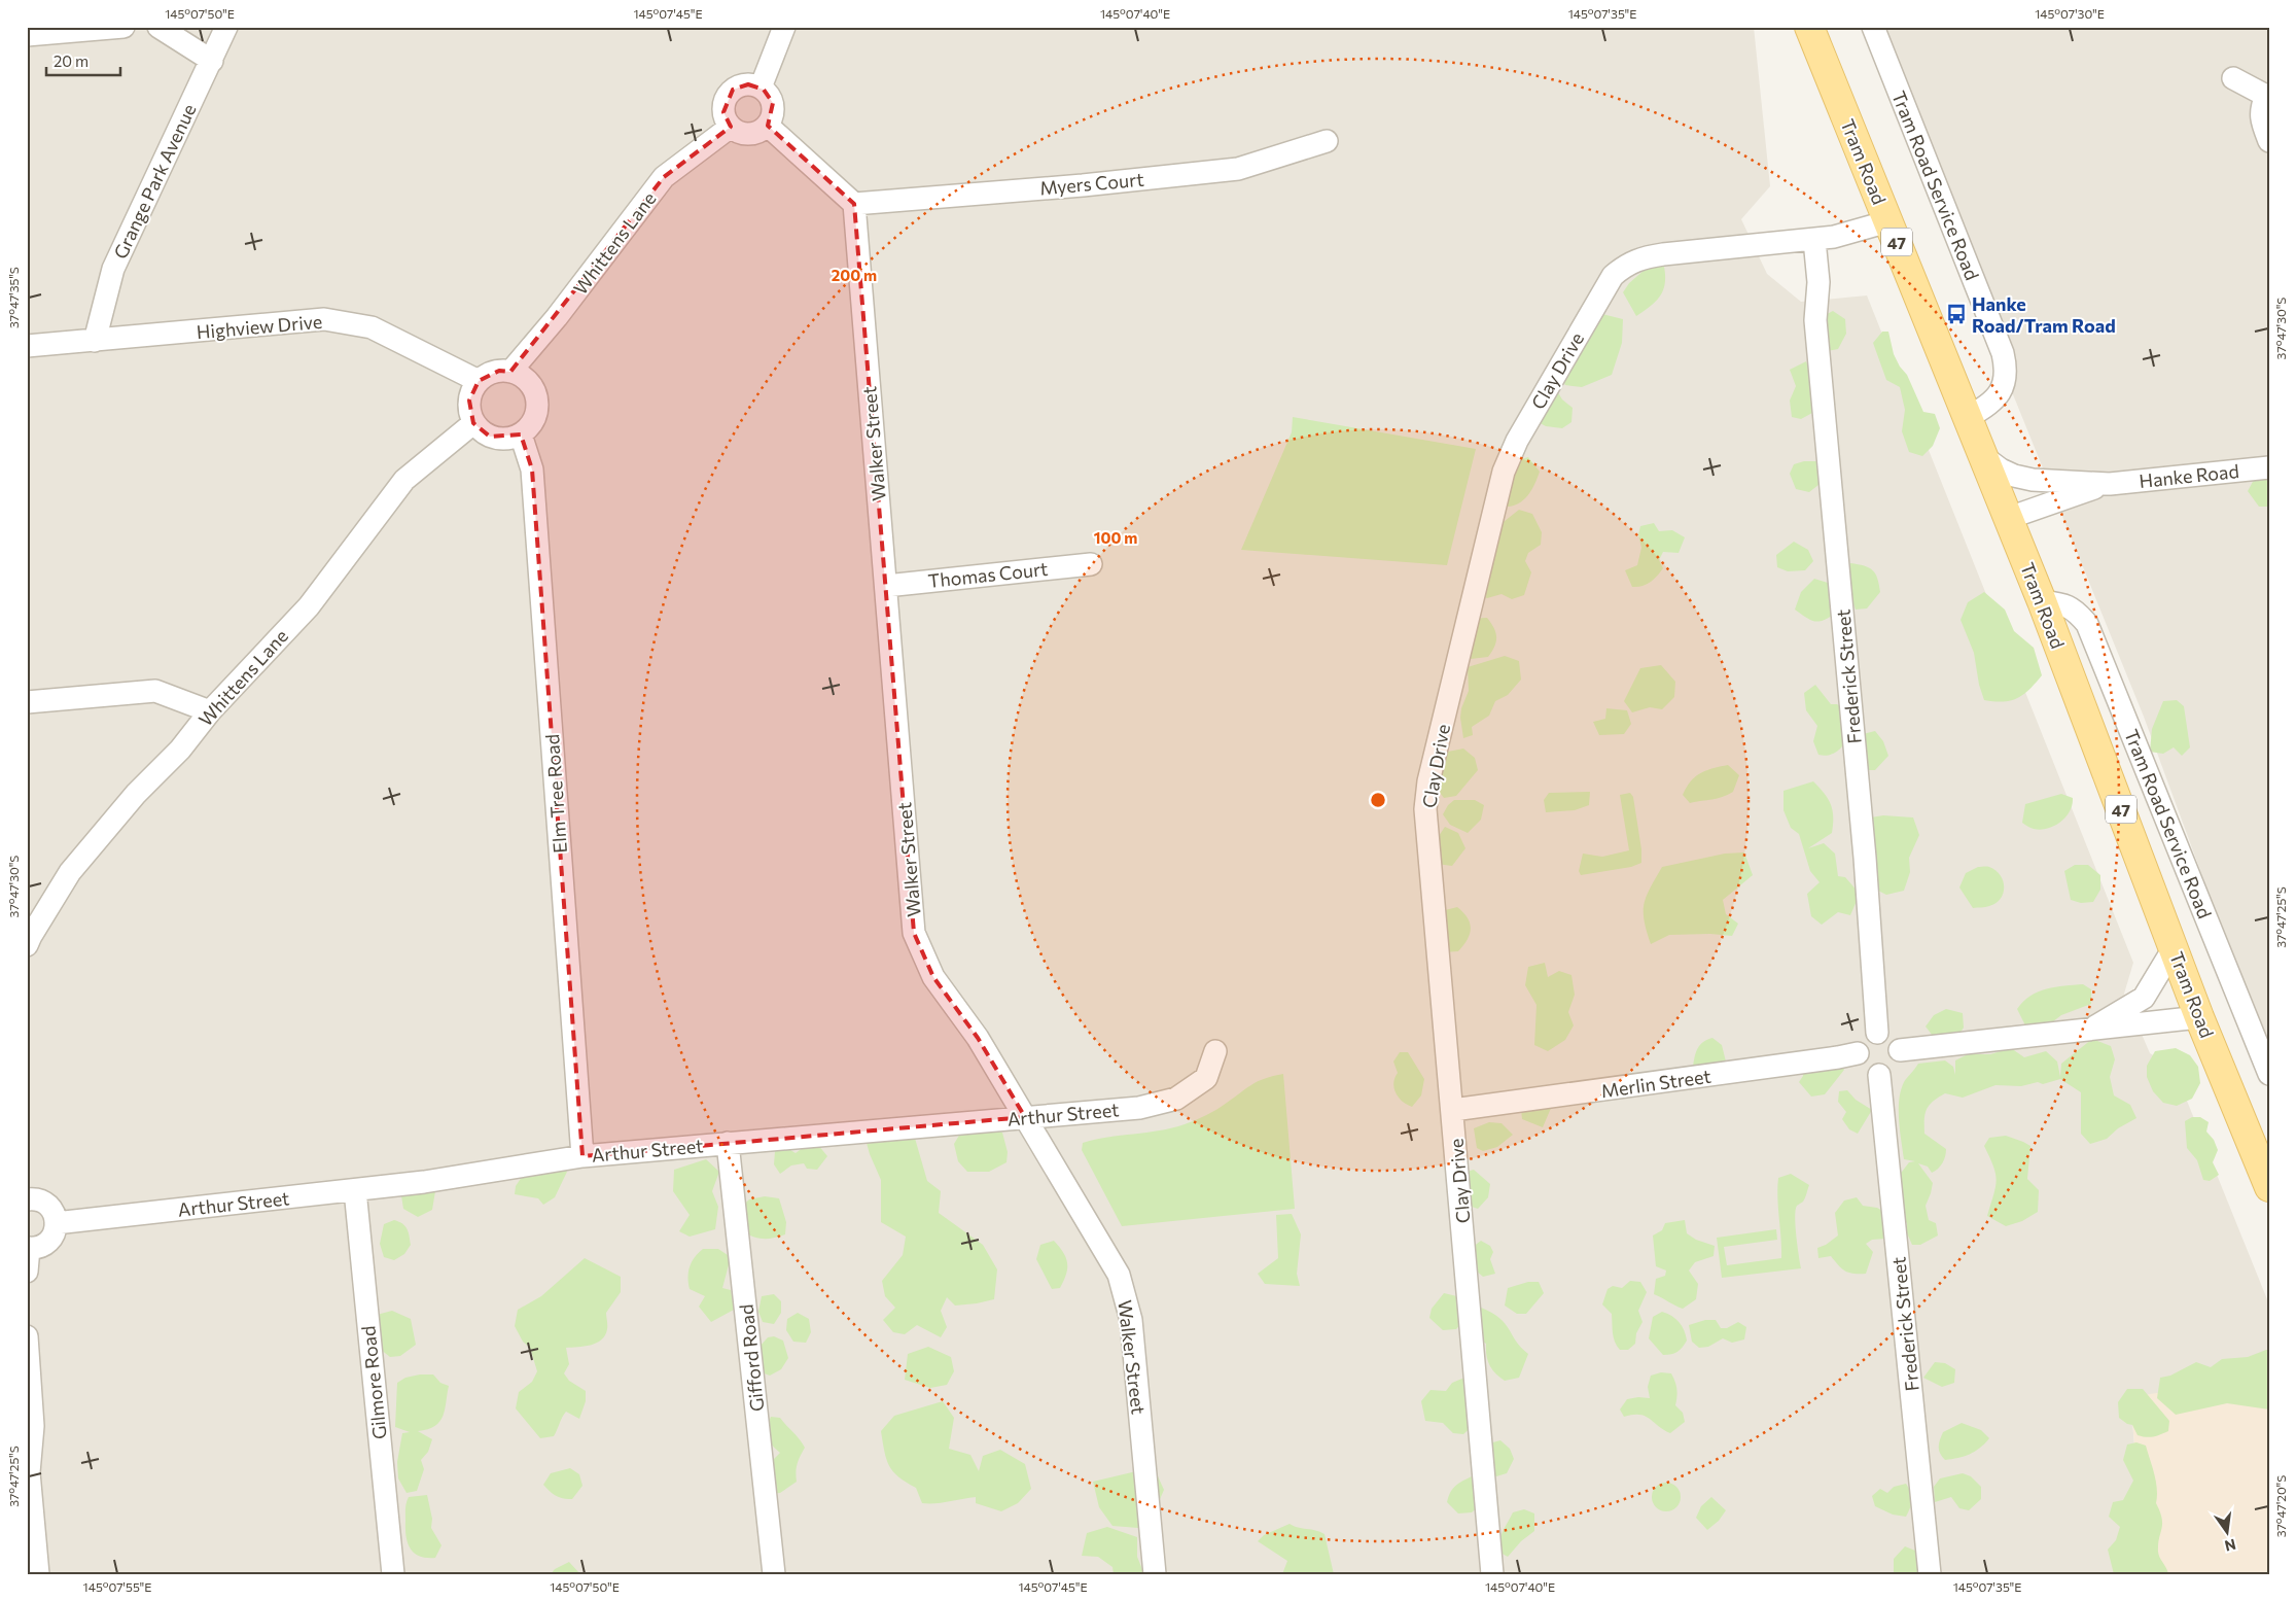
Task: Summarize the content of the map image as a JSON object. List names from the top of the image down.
{
  "streets": {
    "main road": ["Tram Road", "47"],
    "street": [
      "Grange Park Avenue",
      "Myers Court",
      "Tram Road Service Road",
      "Whittens Lane",
      "Highview Drive",
      "Clay Drive",
      "Walker Street",
      "Hanke Road",
      "Thomas Court",
      "Frederick Street",
      "Elm Tree Road",
      "Merlin Street",
      "Arthur Street",
      "Gifford Road",
      "Gilmore Road"
    ]
  },
  "crossings": [
    ["Tram Road", "Tram Road Service Road"],
    ["Tram Road", "Clay Drive"],
    ["Tram Road", "Hanke Road"],
    ["Grange Park Avenue", "Highview Drive"],
    ["Myers Court", "Walker Street"],
    ["Whittens Lane", "Highview Drive"],
    ["Whittens Lane", "Elm Tree Road"],
    ["Highview Drive", "Elm Tree Road"],
    ["Clay Drive", "Frederick Street"],
    ["Clay Drive", "Merlin Street"],
    ["Walker Street", "Thomas Court"],
    ["Walker Street", "Arthur Street"],
    ["Frederick Street", "Merlin Street"],
    ["Elm Tree Road", "Arthur Street"],
    ["Arthur Street", "Gifford Road"],
    ["Arthur Street", "Gilmore Road"]
  ],
  "places": {
    "bus stop": ["Hanke Road/Tram Road"]
  },
  "scale_bar": "20 m",
  "north": "bottom",
  "coordinates": [
    "145°07'50\"E",
    "145°07'45\"E",
    "145°07'40\"E",
    "145°07'35\"E",
    "145°07'30\"E",
    "37°47'35\"S",
    "37°47'30\"S",
    "37°47'25\"S",
    "37°47'20\"S",
    "145°07'55\"E"
  ],
  "rings": ["200 m", "100 m"]
}
